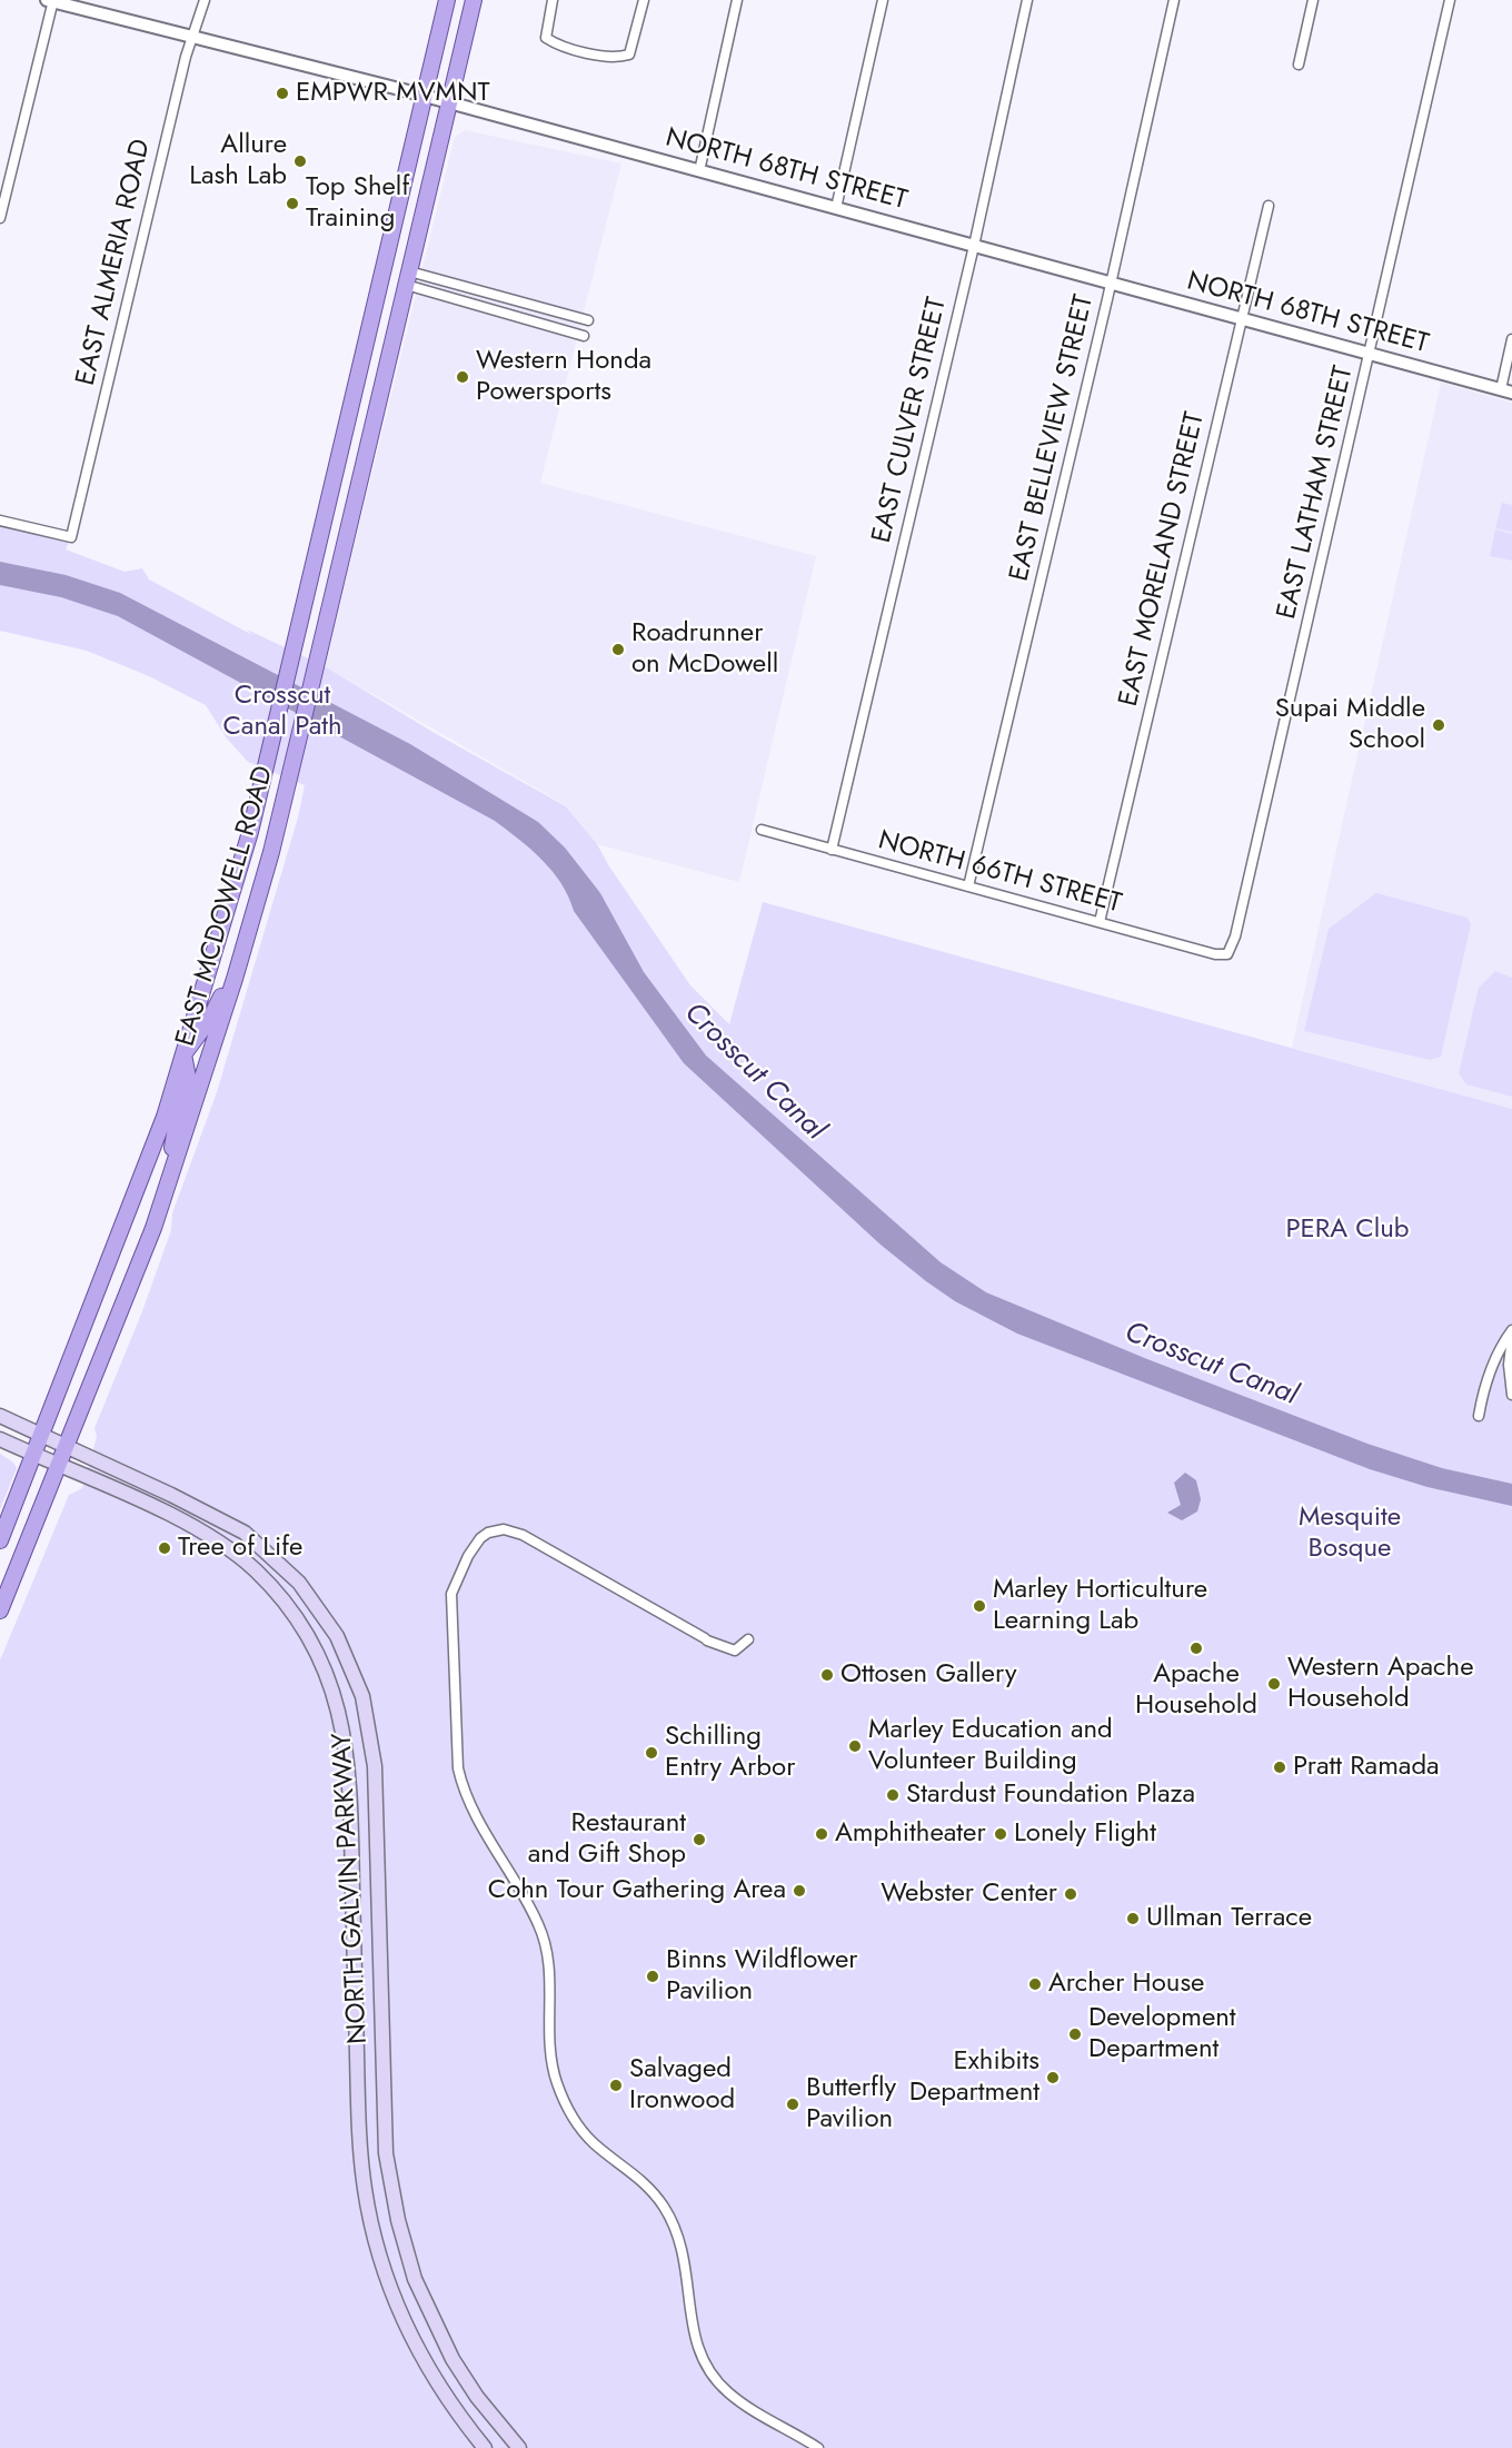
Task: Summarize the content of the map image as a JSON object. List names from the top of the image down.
{
  "streets": {
    "main road": ["EAST MCDOWELL ROAD", "NORTH GALVIN PARKWAY"],
    "street": [
      "NORTH 68TH STREET",
      "EAST ALMERIA ROAD",
      "EAST CULVER STREET",
      "EAST BELLEVIEW STREET",
      "EAST LATHAM STREET",
      "EAST MORELAND STREET",
      "NORTH 66TH STREET"
    ]
  },
  "crossings": [
    ["NORTH 68TH STREET", "EAST ALMERIA ROAD"],
    ["NORTH 68TH STREET", "EAST CULVER STREET"],
    ["NORTH 68TH STREET", "EAST BELLEVIEW STREET"],
    ["NORTH 68TH STREET", "EAST LATHAM STREET"],
    ["NORTH 68TH STREET", "EAST MORELAND STREET"],
    ["NORTH 68TH STREET", "EAST MCDOWELL ROAD"],
    ["EAST CULVER STREET", "NORTH 66TH STREET"],
    ["EAST BELLEVIEW STREET", "NORTH 66TH STREET"],
    ["EAST LATHAM STREET", "NORTH 66TH STREET"],
    ["EAST MORELAND STREET", "NORTH 66TH STREET"],
    ["EAST MCDOWELL ROAD", "NORTH GALVIN PARKWAY"]
  ],
  "water": ["Crosscut Canal"],
  "parks": ["Crosscut Canal Path", "PERA Club", "Mesquite Bosque"],
  "places": [
    "EMPWR MVMNT",
    "Allure Lash Lab",
    "Top Shelf Training",
    "Western Honda Powersports",
    "Roadrunner on McDowell",
    "Supai Middle School",
    "Tree of Life",
    "Marley Horticulture Learning Lab",
    "Apache Household",
    "Ottosen Gallery",
    "Western Apache Household",
    "Marley Education and Volunteer Building",
    "Schilling Entry Arbor",
    "Pratt Ramada",
    "Stardust Foundation Plaza",
    "Amphitheater",
    "Lonely Flight",
    "Restaurant and Gift Shop",
    "Cohn Tour Gathering Area",
    "Webster Center",
    "Ullman Terrace",
    "Binns Wildflower Pavilion",
    "Archer House",
    "Development Department",
    "Exhibits Department",
    "Salvaged Ironwood",
    "Butterfly Pavilion"
  ]
}
